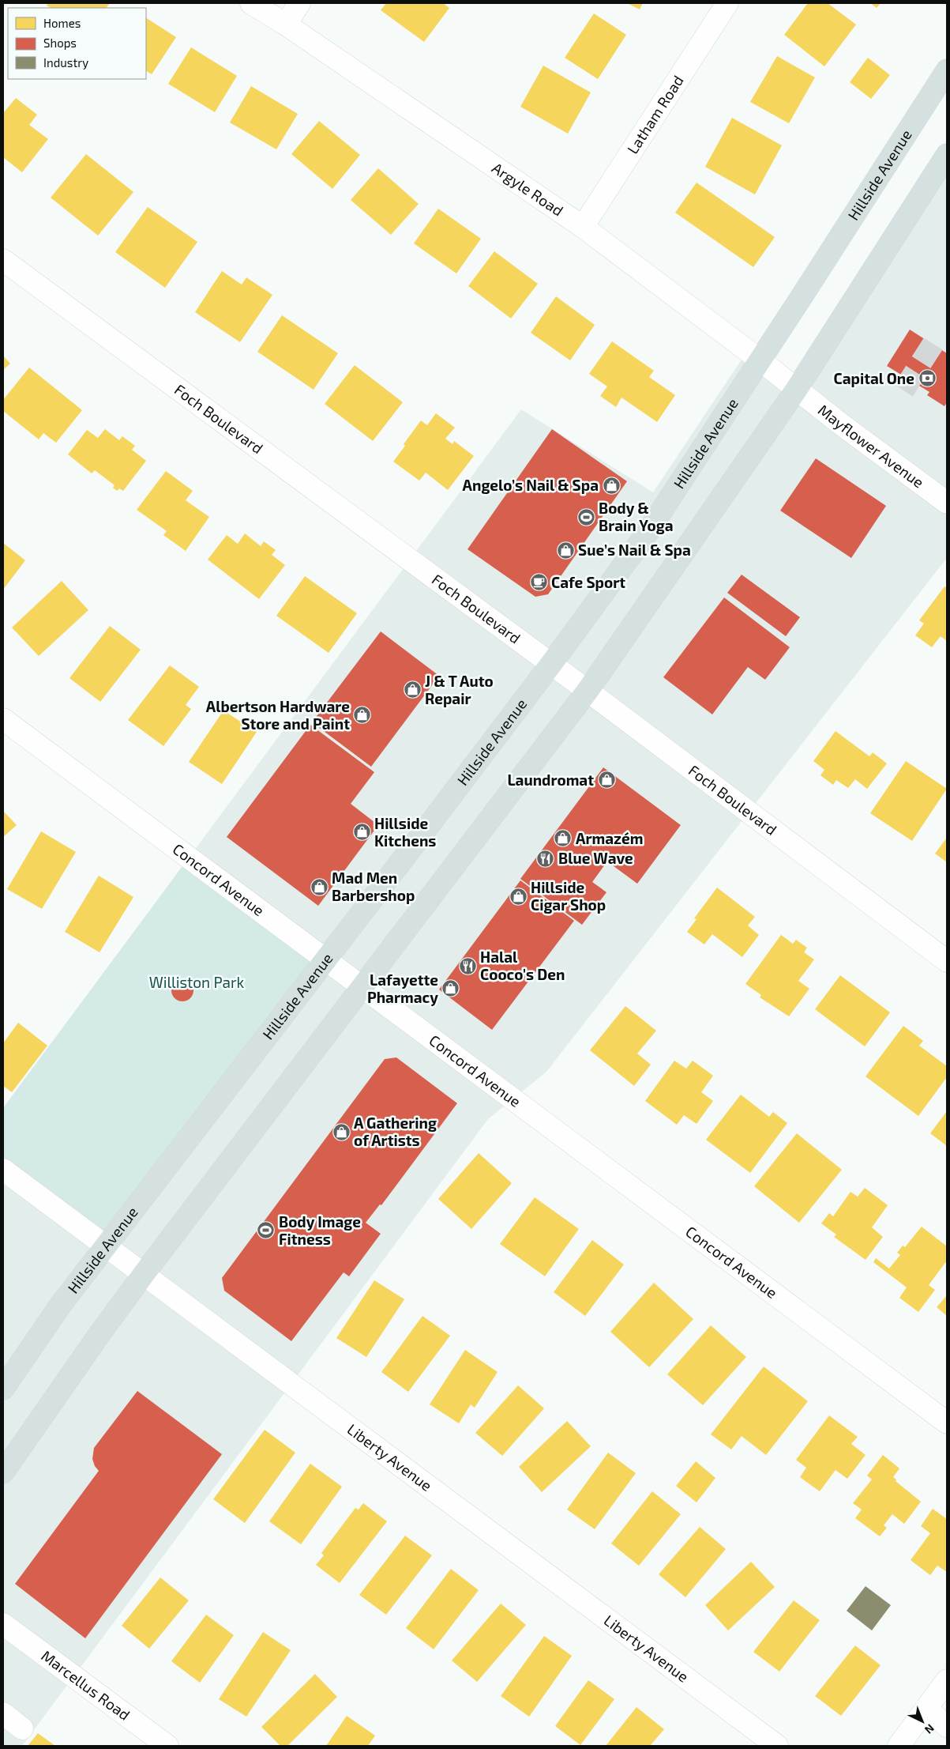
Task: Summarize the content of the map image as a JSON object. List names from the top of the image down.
{
  "streets": {
    "main road": ["Hillside Avenue"],
    "street": [
      "Latham Road",
      "Argyle Road",
      "Foch Boulevard",
      "Mayflower Avenue",
      "Concord Avenue",
      "Liberty Avenue",
      "Marcellus Road"
    ]
  },
  "crossings": [
    ["Latham Road", "Argyle Road"],
    ["Hillside Avenue", "Argyle Road"],
    ["Hillside Avenue", "Foch Boulevard"],
    ["Hillside Avenue", "Concord Avenue"],
    ["Hillside Avenue", "Liberty Avenue"],
    ["Argyle Road", "Mayflower Avenue"]
  ],
  "parks": ["Williston Park"],
  "places": {
    "bank": ["Capital One"],
    "shop": [
      "Angelo’s Nail & Spa",
      "Sue’s Nail & Spa",
      "J & T Auto Repair",
      "Albertson Hardware Store and Paint",
      "Laundromat",
      "Hillside Kitchens",
      "Armazém",
      "Mad Men Barbershop",
      "Hillside Cigar Shop",
      "Lafayette Pharmacy",
      "A Gathering of Artists"
    ],
    "sports": ["Body & Brain Yoga", "Body Image Fitness"],
    "cafe": ["Cafe Sport"],
    "restaurant": ["Blue Wave", "Halal Cooco's Den"]
  },
  "legend": ["Homes", "Shops", "Industry"],
  "north": "bottom right"
}
